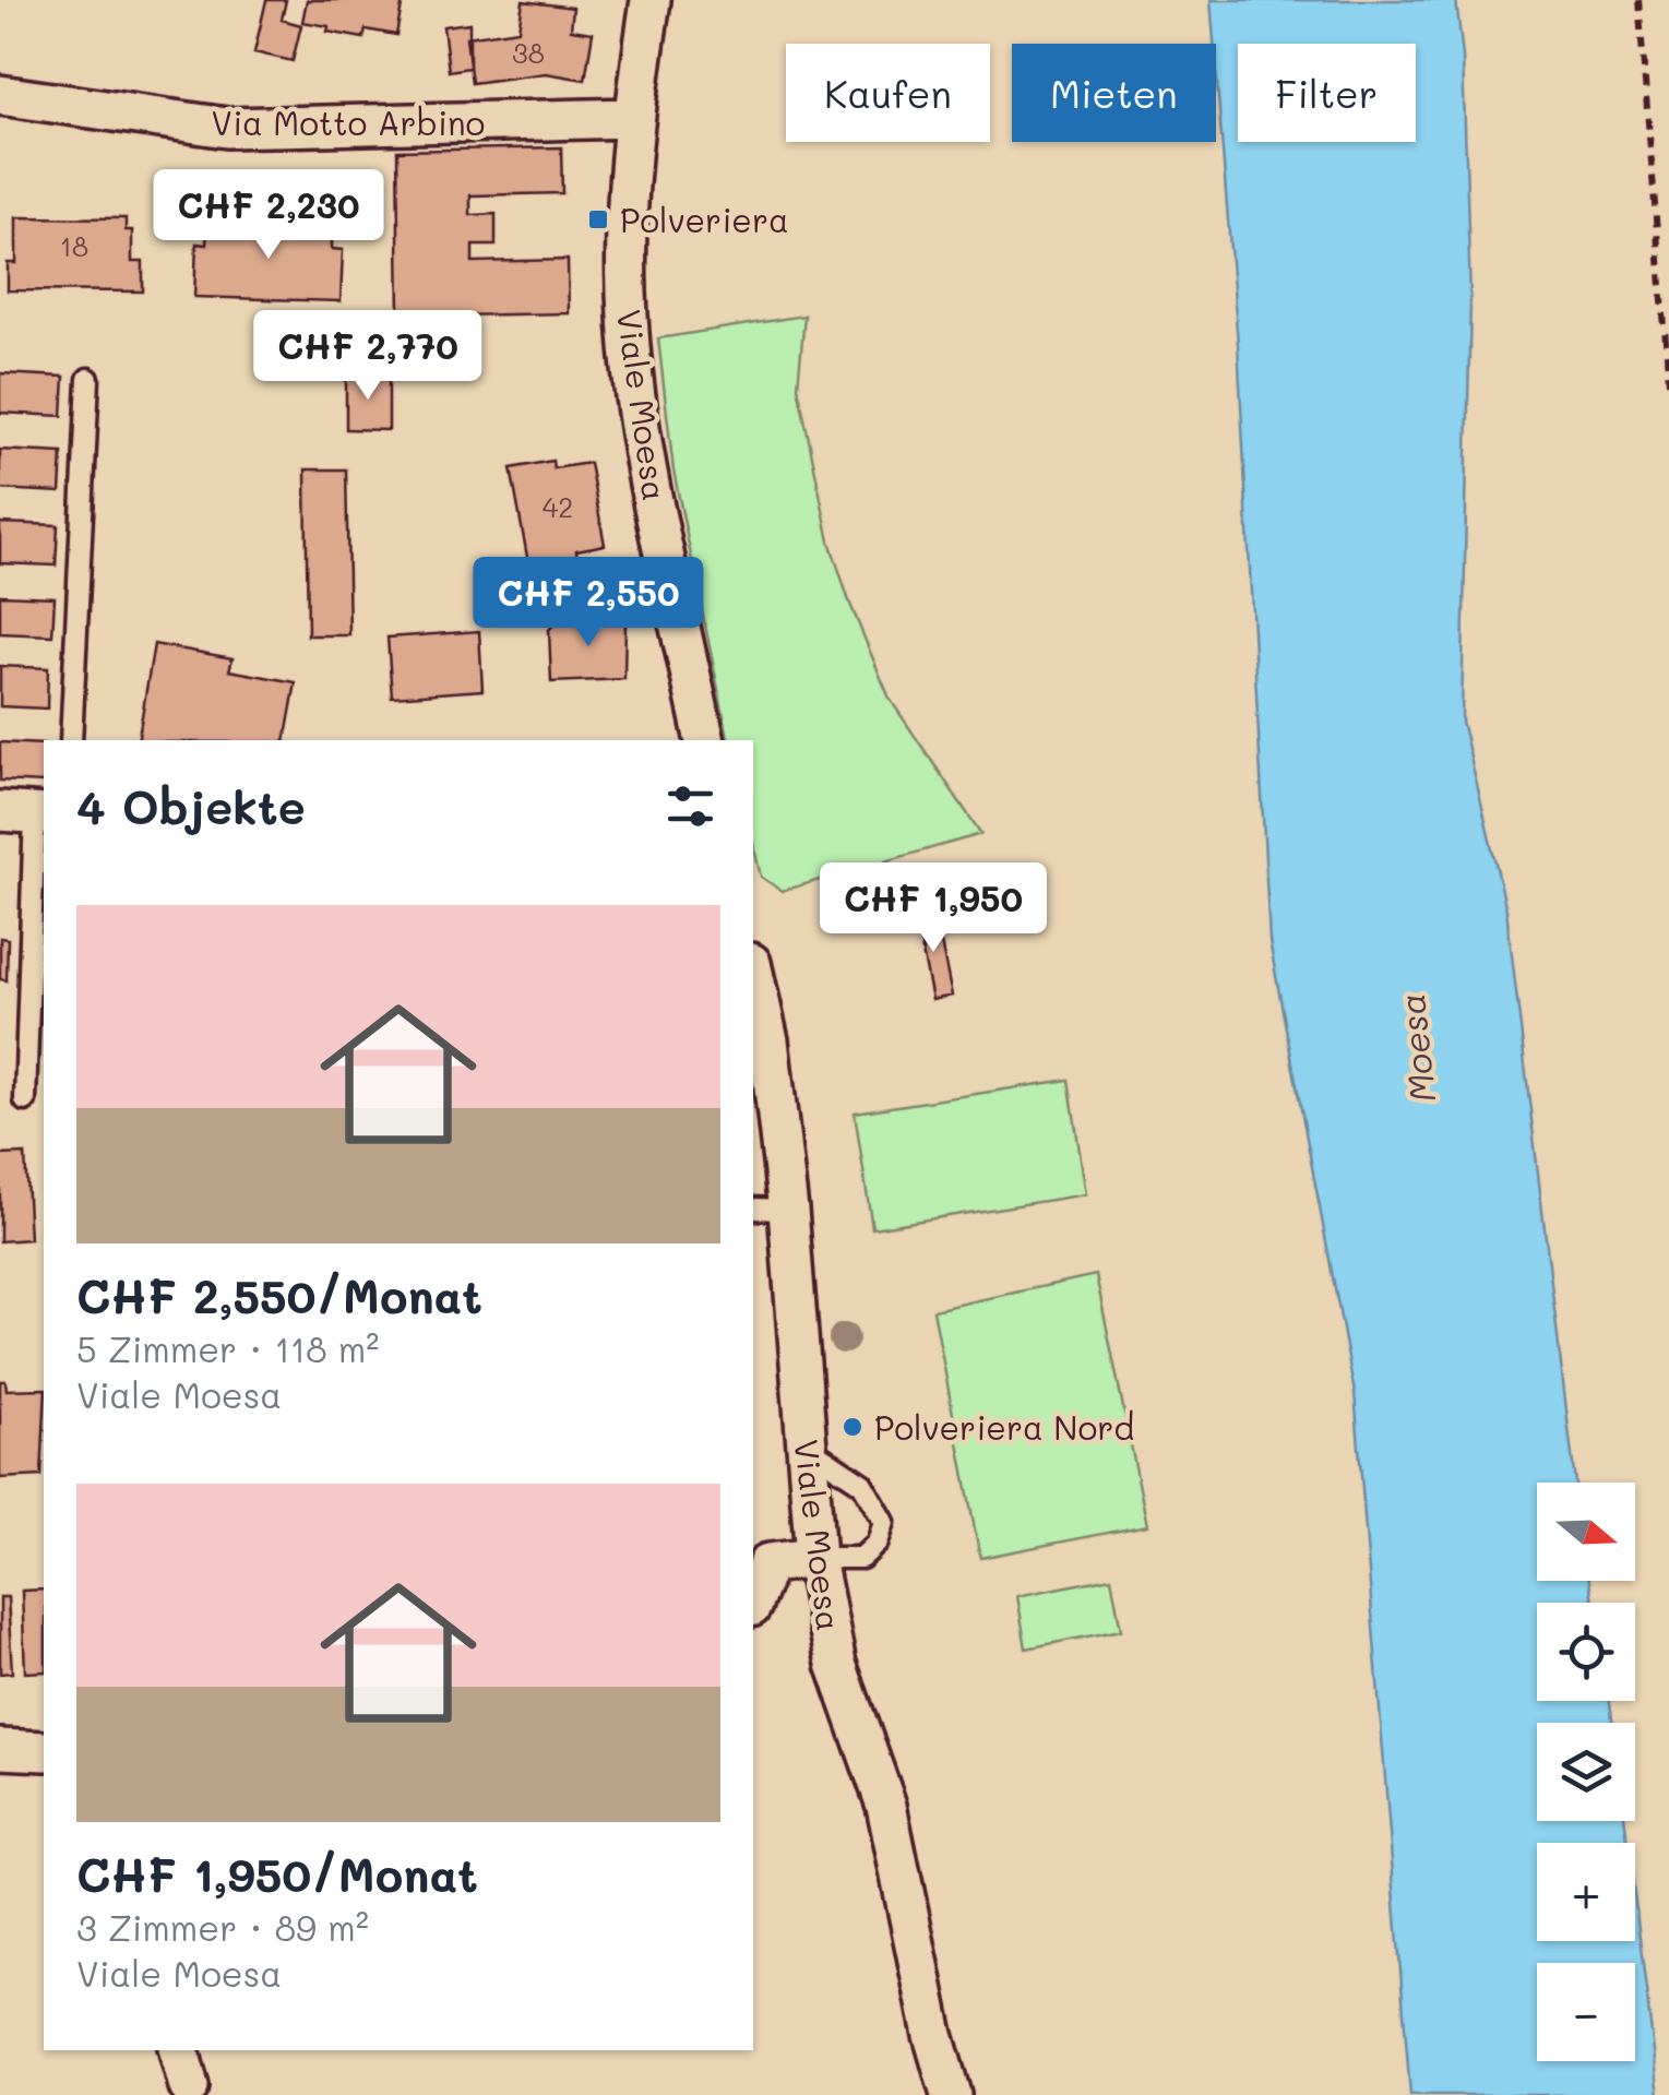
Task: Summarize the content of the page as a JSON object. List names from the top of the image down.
{
  "streets": {
    "street": ["Via Motto Arbino", "Viale Moesa"]
  },
  "crossings": [
    ["Via Motto Arbino", "Viale Moesa"]
  ],
  "water": ["Moesa"],
  "places": {
    "transit": ["Polveriera"],
    "other": ["Polveriera Nord"]
  },
  "house_numbers": ["38", "18", "42"],
  "north": "right",
  "page": {
    "chip": ["Kaufen", "Mieten", "Filter"],
    "price": [
      "CHF 2,230",
      "CHF 2,770",
      "CHF 2,550",
      "CHF 1,950"
    ],
    "heading": "4 Objekte",
    "list": [
      {
        "name": "CHF 2,550/Monat",
        "note": "5 Zimmer · 118 m² · Viale Moesa"
      },
      {
        "name": "CHF 1,950/Monat",
        "note": "3 Zimmer · 89 m² · Viale Moesa"
      }
    ],
    "map_buttons": ["+", "−"]
  }
}
